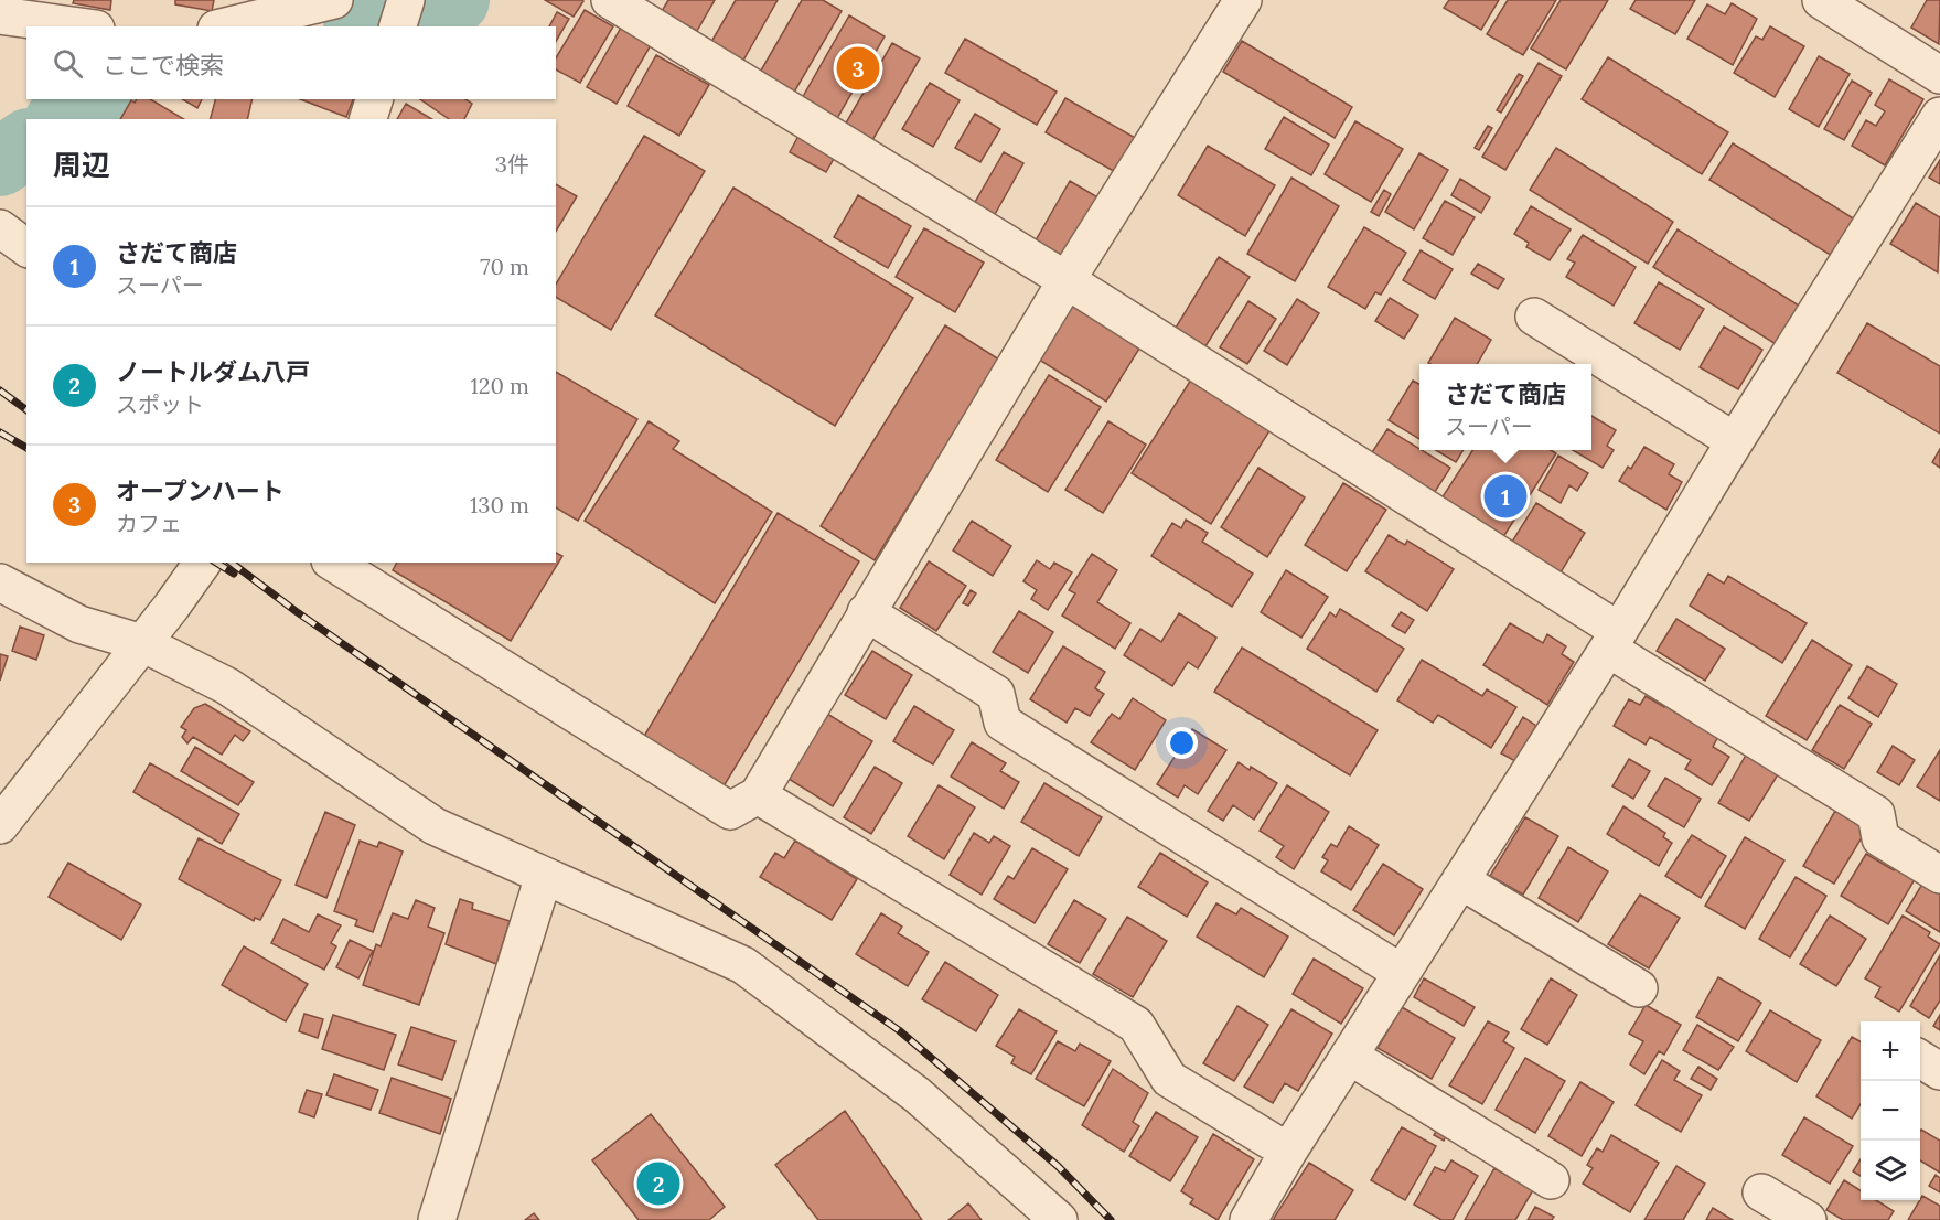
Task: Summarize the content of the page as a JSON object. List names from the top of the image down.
{
  "page": {
    "search": "ここで検索",
    "pins": ["3", "1", "2"],
    "heading": ["周辺", "3件"],
    "list": [
      {
        "mark": "1",
        "name": "さだて商店",
        "note": "スーパー",
        "value": "70 m"
      },
      {
        "mark": "2",
        "name": "ノートルダム八戸",
        "note": "スポット",
        "value": "120 m"
      },
      {
        "mark": "3",
        "name": "オープンハート",
        "note": "カフェ",
        "value": "130 m"
      }
    ],
    "popup": ["さだて商店", "スーパー"],
    "map_buttons": ["+", "−"]
  }
}
